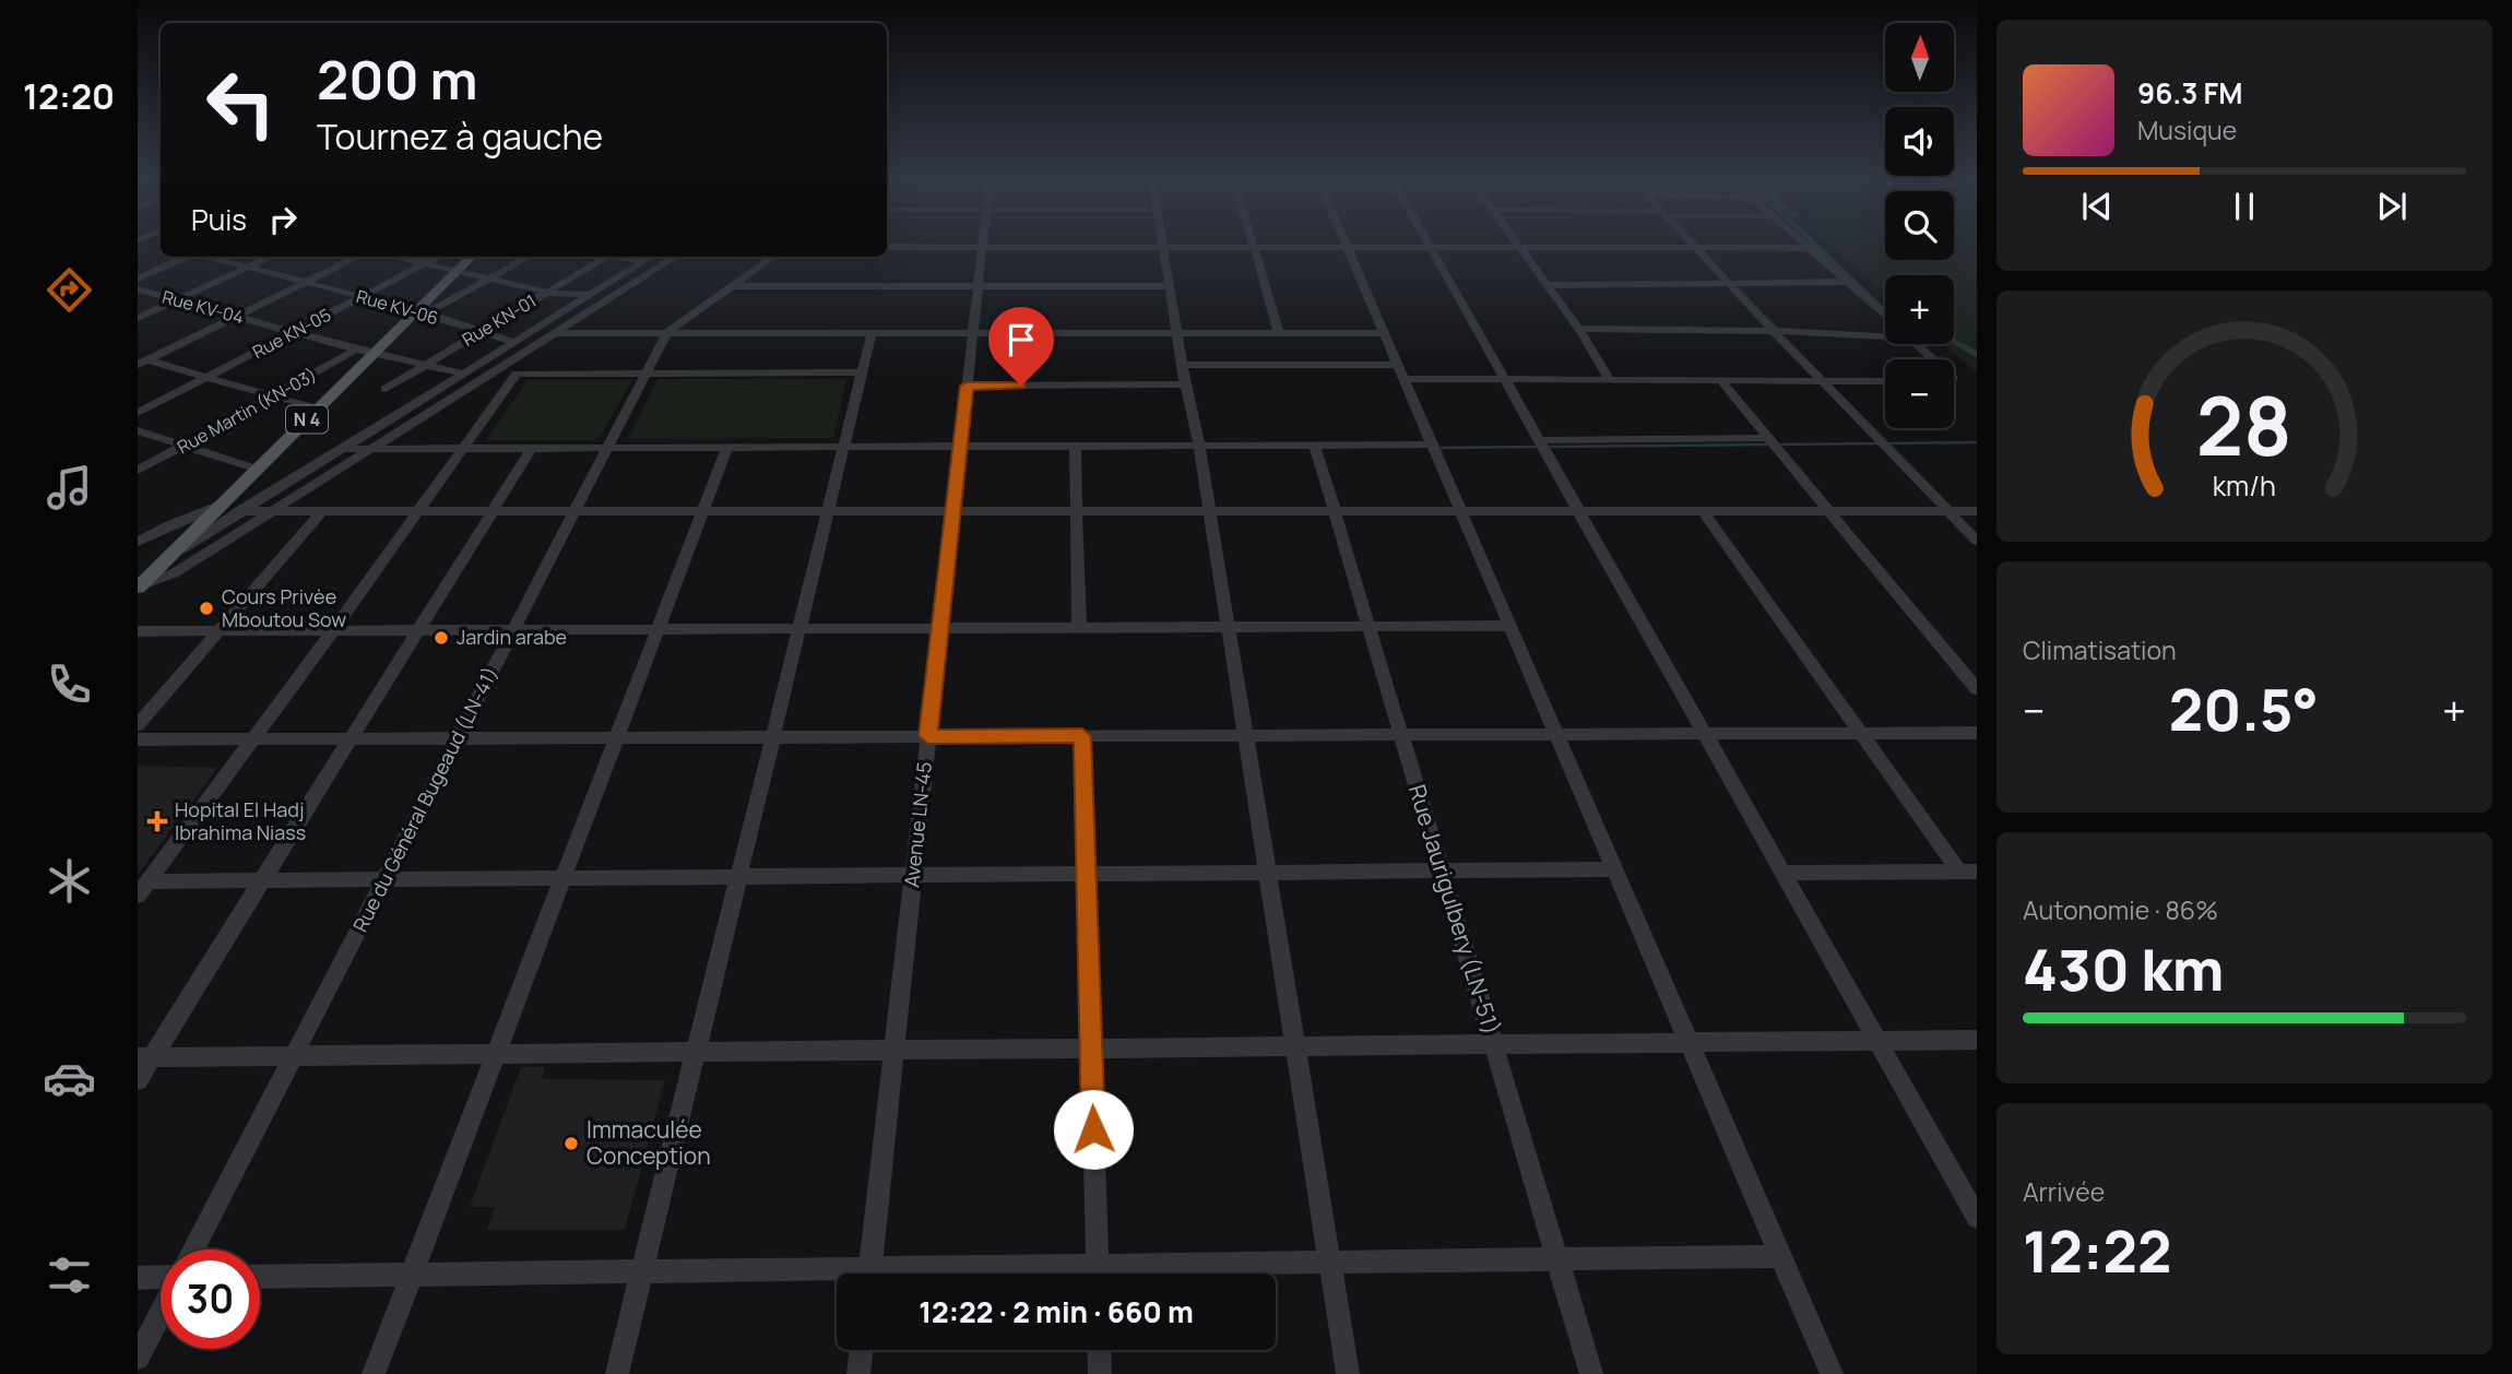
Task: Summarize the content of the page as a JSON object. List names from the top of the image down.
{
  "streets": {
    "main road": ["N 4"],
    "street": [
      "Rue KV-04",
      "Rue KV-06",
      "Rue KN-01",
      "Rue KN-05",
      "Rue Martin (KN-03)",
      "Rue du Général Bugeaud (LN-41)",
      "Avenue LN-45",
      "Rue Jaurigulbery (LN-51)"
    ]
  },
  "crossings": [
    ["Rue KV-04", "Rue KN-01"],
    ["Rue KV-04", "Rue KN-05"],
    ["Rue KV-04", "Rue Martin (KN-03)"],
    ["Rue KV-04", "N 4"],
    ["Rue KV-06", "Rue KN-01"],
    ["Rue KV-06", "Rue KN-05"],
    ["Rue KV-06", "N 4"]
  ],
  "places": {
    "other": ["Cours Privèe Mboutou Sow", "Jardin arabe", "Immaculée Conception"],
    "health": ["Hopital El Hadj Ibrahima Niass"]
  },
  "north": "top",
  "page": {
    "tabs": "12:20",
    "map_buttons": ["+", "−"],
    "turn": ["200 m", "Tournez à gauche"],
    "song": ["96.3 FM", "Musique"],
    "then": "Puis",
    "tile": [
      "Climatisation",
      ["Autonomie · 86%", "430 km"],
      ["Arrivée", "12:22"]
    ],
    "heat": ["−", "20.5°", "+"],
    "limit": "30",
    "trip": "12:22 · 2 min · 660 m",
    "gauge": ["28", "km/h"]
  }
}
